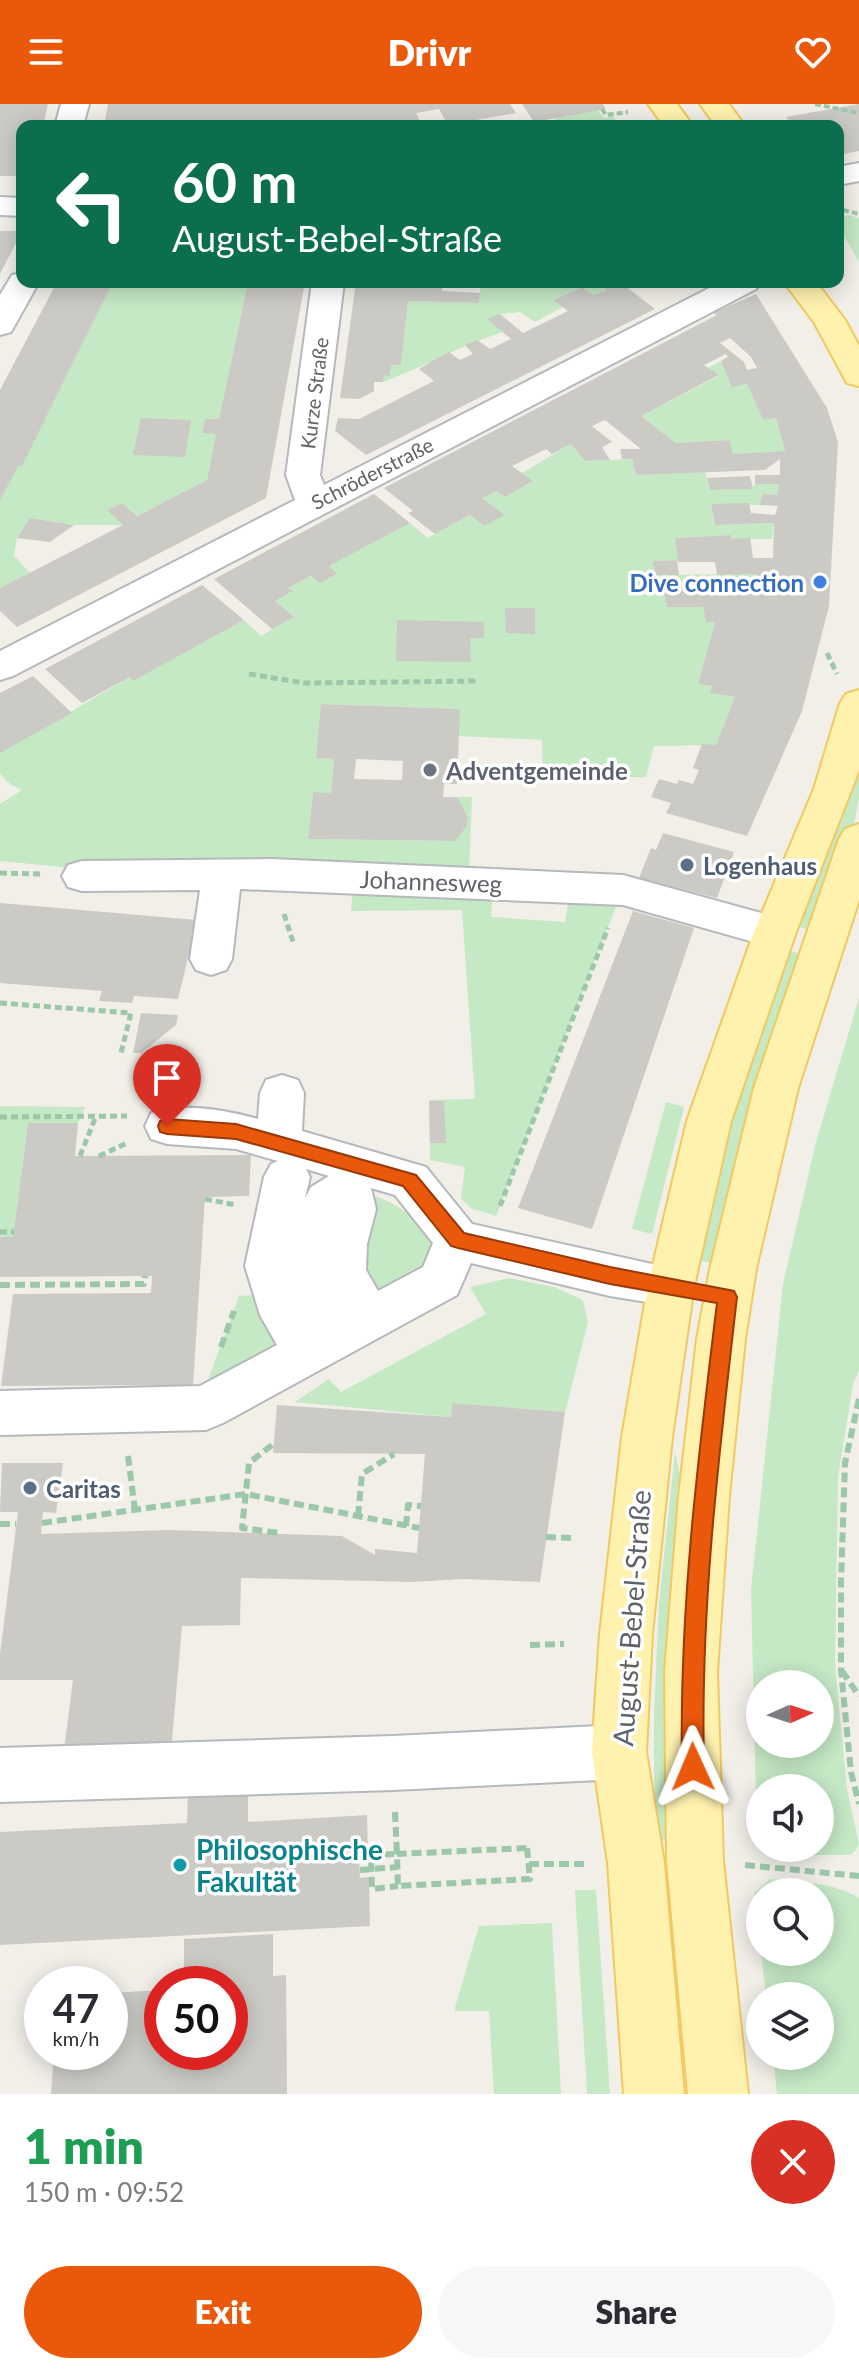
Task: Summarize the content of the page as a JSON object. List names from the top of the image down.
{
  "streets": {
    "main road": ["August-Bebel-Straße"],
    "street": ["Kurze Straße", "Schröderstraße", "Johannesweg"]
  },
  "crossings": [
    ["Kurze Straße", "Schröderstraße"],
    ["Johannesweg", "August-Bebel-Straße"]
  ],
  "places": [
    "Dive connection",
    "Adventgemeinde",
    "Logenhaus",
    "Caritas",
    "Philosophische Fakultät"
  ],
  "north": "right",
  "page": {
    "header": "Drivr",
    "turn": ["60 m", "August-Bebel-Straße"],
    "speed": "47 km/h",
    "limit": "50",
    "heading": ["1 min", "150 m · 09:52"],
    "buttons": ["Exit", "Share"]
  }
}
